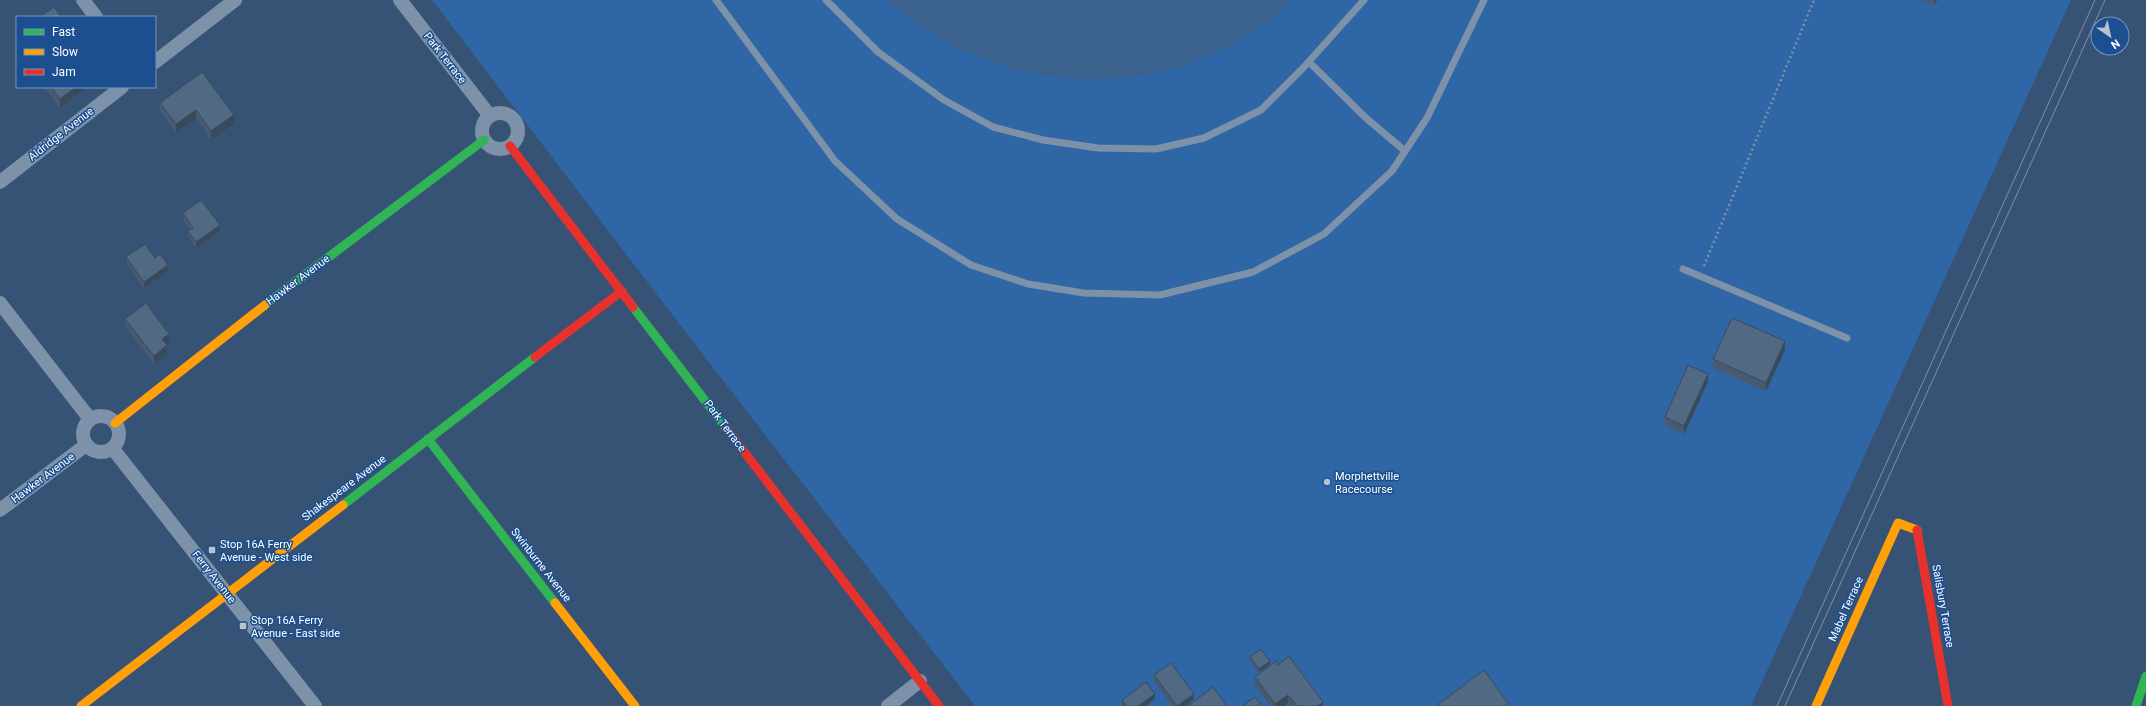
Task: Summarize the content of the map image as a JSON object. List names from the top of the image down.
{
  "streets": {
    "main road": [
      "Park Terrace",
      "Hawker Avenue",
      "Shakespeare Avenue",
      "Swinburne Avenue",
      "Salisbury Terrace",
      "Mabel Terrace"
    ],
    "street": ["Aldridge Avenue", "Ferry Avenue"]
  },
  "crossings": [
    ["Park Terrace", "Hawker Avenue"],
    ["Park Terrace", "Shakespeare Avenue"],
    ["Hawker Avenue", "Ferry Avenue"],
    ["Shakespeare Avenue", "Swinburne Avenue"],
    ["Shakespeare Avenue", "Ferry Avenue"],
    ["Salisbury Terrace", "Mabel Terrace"]
  ],
  "places": {
    "other": ["Morphettville Racecourse"],
    "transit": ["Stop 16A Ferry Avenue - West side", "Stop 16A Ferry Avenue - East side"]
  },
  "legend": ["Fast", "Slow", "Jam"],
  "north": "bottom right"
}
